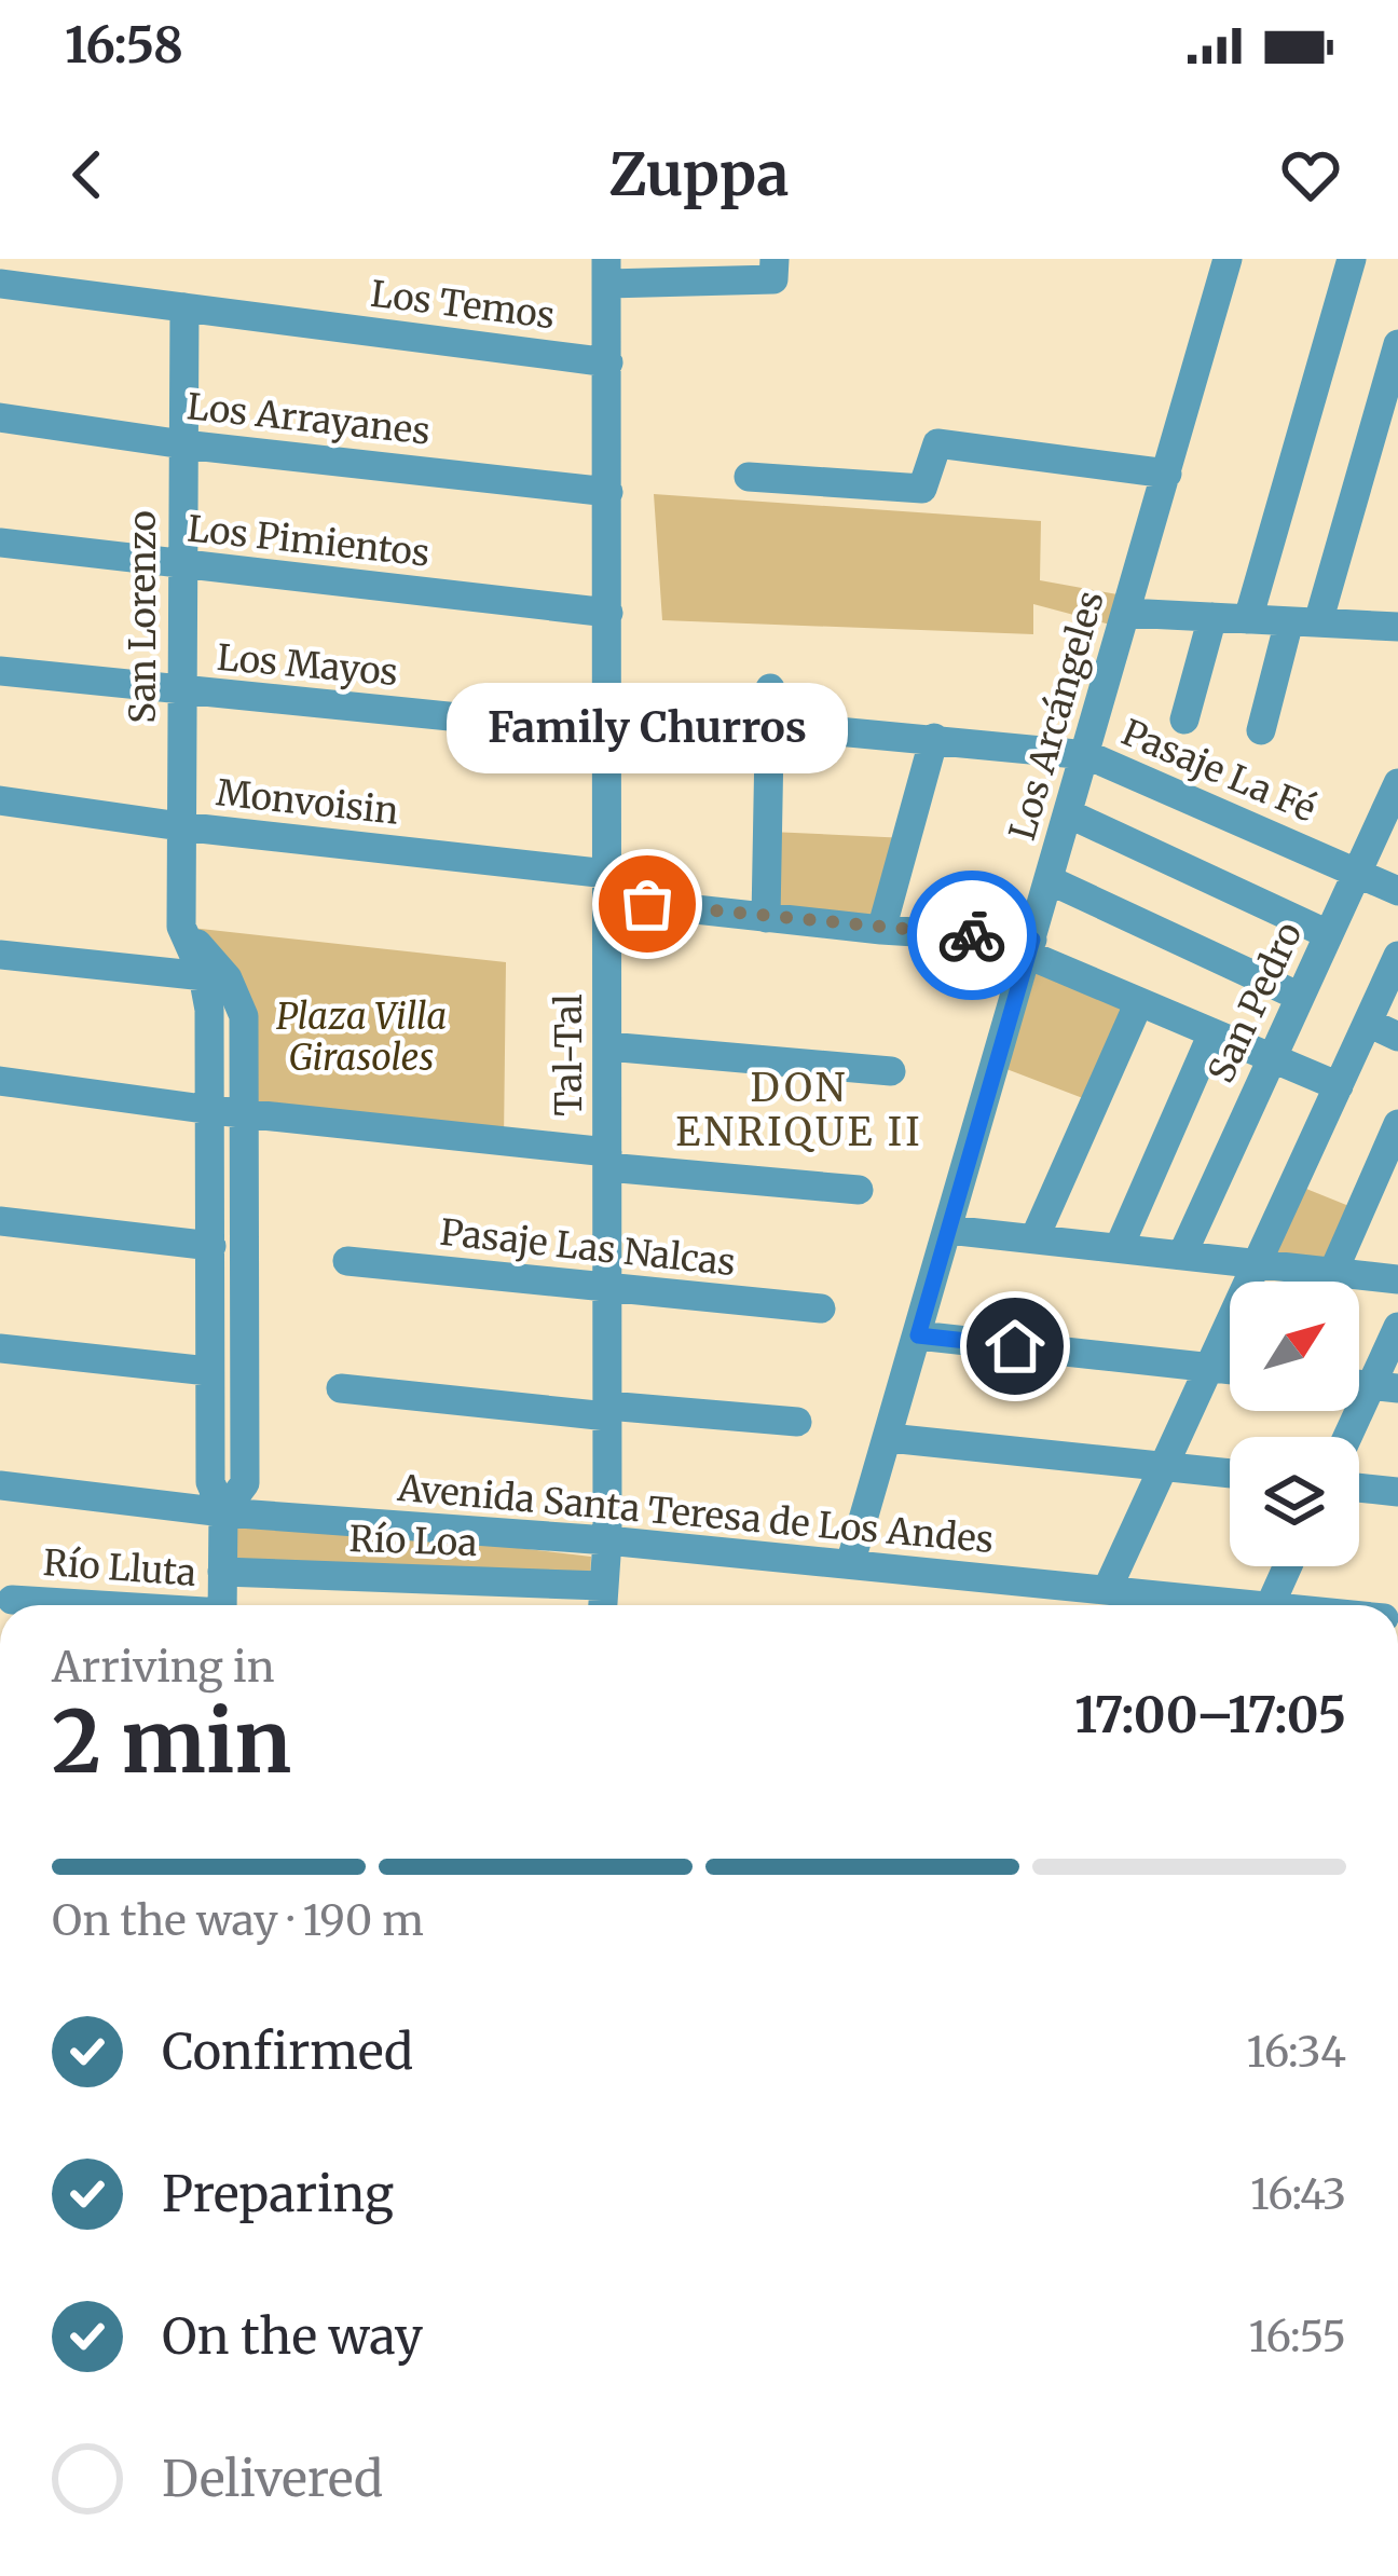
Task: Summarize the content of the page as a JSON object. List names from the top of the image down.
{
  "streets": {
    "street": [
      "Los Temos",
      "Los Arrayanes",
      "Los Pimientos",
      "San Lorenzo",
      "Los Mayos",
      "Los Arcángeles",
      "Pasaje La Fé",
      "Monvoisin",
      "San Pedro",
      "Tal-Tal",
      "Pasaje Las Nalcas",
      "Avenida Santa Teresa de Los Andes",
      "Río Loa",
      "Río Lluta"
    ]
  },
  "crossings": [
    ["Los Temos", "San Lorenzo"],
    ["Los Temos", "Tal-Tal"],
    ["Los Arrayanes", "San Lorenzo"],
    ["Los Arrayanes", "Tal-Tal"],
    ["Los Pimientos", "San Lorenzo"],
    ["Los Pimientos", "Tal-Tal"],
    ["San Lorenzo", "Los Mayos"],
    ["San Lorenzo", "Monvoisin"],
    ["San Lorenzo", "Avenida Santa Teresa de Los Andes"],
    ["San Lorenzo", "Río Loa"],
    ["Los Mayos", "Tal-Tal"],
    ["Los Arcángeles", "Pasaje La Fé"],
    ["Los Arcángeles", "Monvoisin"],
    ["Los Arcángeles", "Avenida Santa Teresa de Los Andes"],
    ["Pasaje La Fé", "San Pedro"],
    ["Monvoisin", "San Pedro"],
    ["Monvoisin", "Tal-Tal"],
    ["Tal-Tal", "Pasaje Las Nalcas"],
    ["Tal-Tal", "Avenida Santa Teresa de Los Andes"],
    ["Tal-Tal", "Río Loa"]
  ],
  "districts": ["DON ENRIQUE II"],
  "parks": ["Plaza Villa Girasoles"],
  "places": ["Family Churros"],
  "north": "top right",
  "page": {
    "status": "16:58",
    "header": "Zuppa",
    "bubble": "Family Churros",
    "heading": ["2 min", "Arriving in", "17:00–17:05"],
    "bar": "On the way · 190 m",
    "list": [
      ["Confirmed", "16:34"],
      ["Preparing", "16:43"],
      ["On the way", "16:55"],
      "Delivered"
    ]
  }
}
